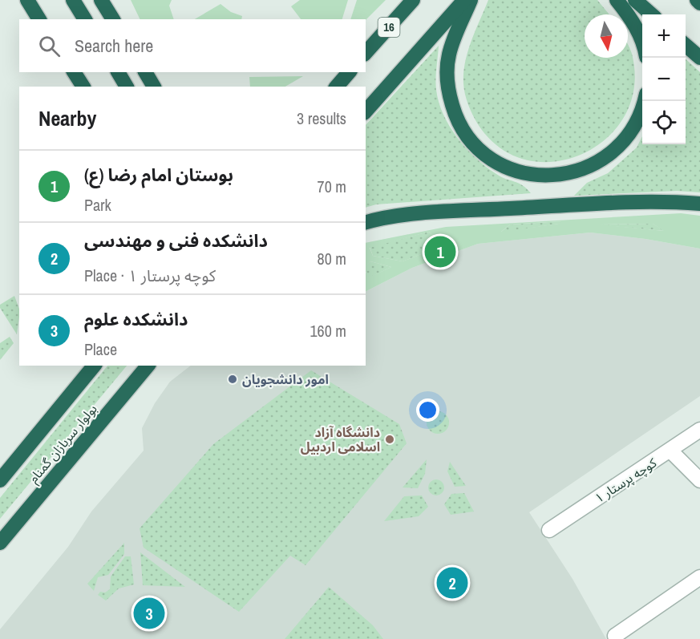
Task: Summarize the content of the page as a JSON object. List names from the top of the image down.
{
  "streets": {
    "highway": ["16", "بولوار سربازان گمنام"],
    "street": ["کوچه پرستار ۱"]
  },
  "places": ["امور دانشجویان", "دانشگاه آزاد اسلامی اردبیل"],
  "north": "bottom",
  "page": {
    "map_buttons": ["+", "−"],
    "search": "Search here",
    "heading": ["Nearby", "3 results"],
    "list": [
      {
        "mark": "1",
        "name": "بوستان امام رضا (ع)",
        "note": "Park",
        "value": "70 m"
      },
      {
        "mark": "2",
        "name": "دانشکده فنی و مهندسی",
        "note": "Place · کوچه پرستار ۱",
        "value": "80 m"
      },
      {
        "mark": "3",
        "name": "دانشکده علوم",
        "note": "Place",
        "value": "160 m"
      }
    ],
    "pins": ["1", "2", "3"]
  }
}
